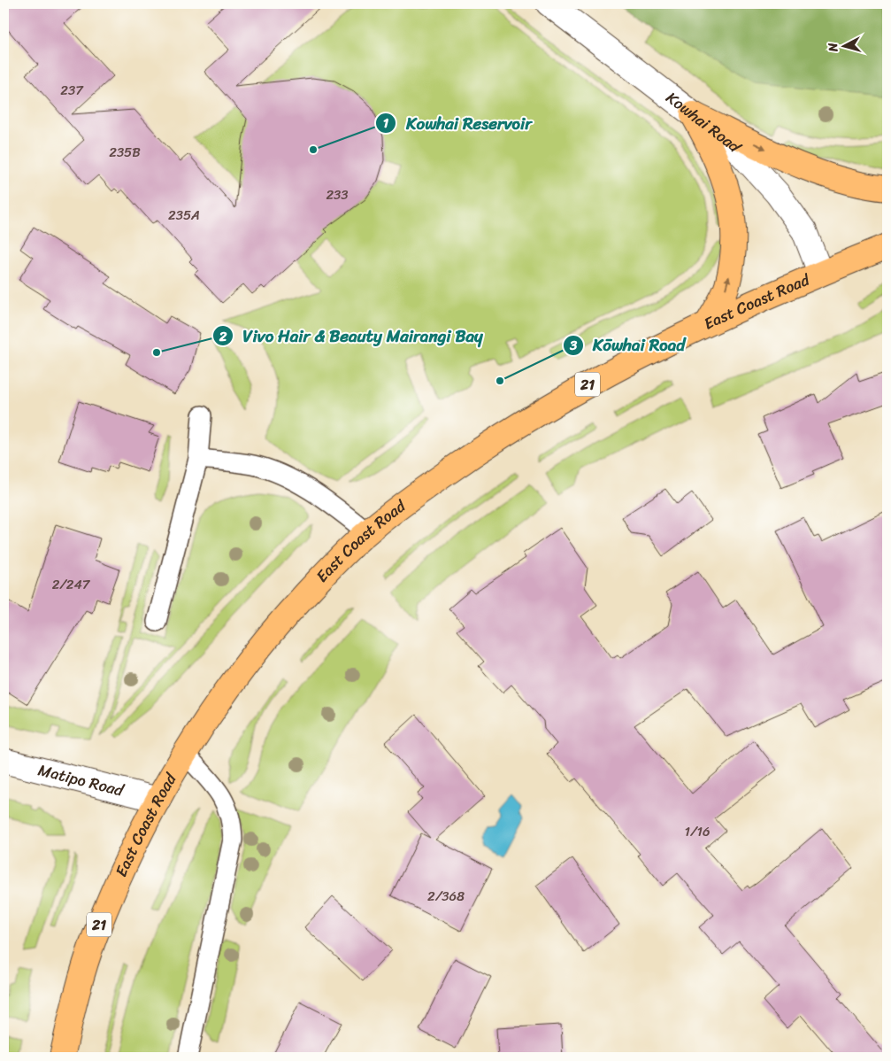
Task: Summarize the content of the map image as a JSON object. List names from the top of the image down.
{
  "streets": {
    "main road": ["East Coast Road", "21"],
    "street": ["Kowhai Road", "Matipo Road"]
  },
  "crossings": [
    ["Kowhai Road", "East Coast Road"],
    ["East Coast Road", "Matipo Road"]
  ],
  "places": ["Kowhai Reservoir", "Vivo Hair & Beauty Mairangi Bay", "Kōwhai Road"],
  "house_numbers": [
    "237",
    "235B",
    "233",
    "235A",
    "2/247",
    "1/16",
    "2/368"
  ],
  "north": "left"
}
